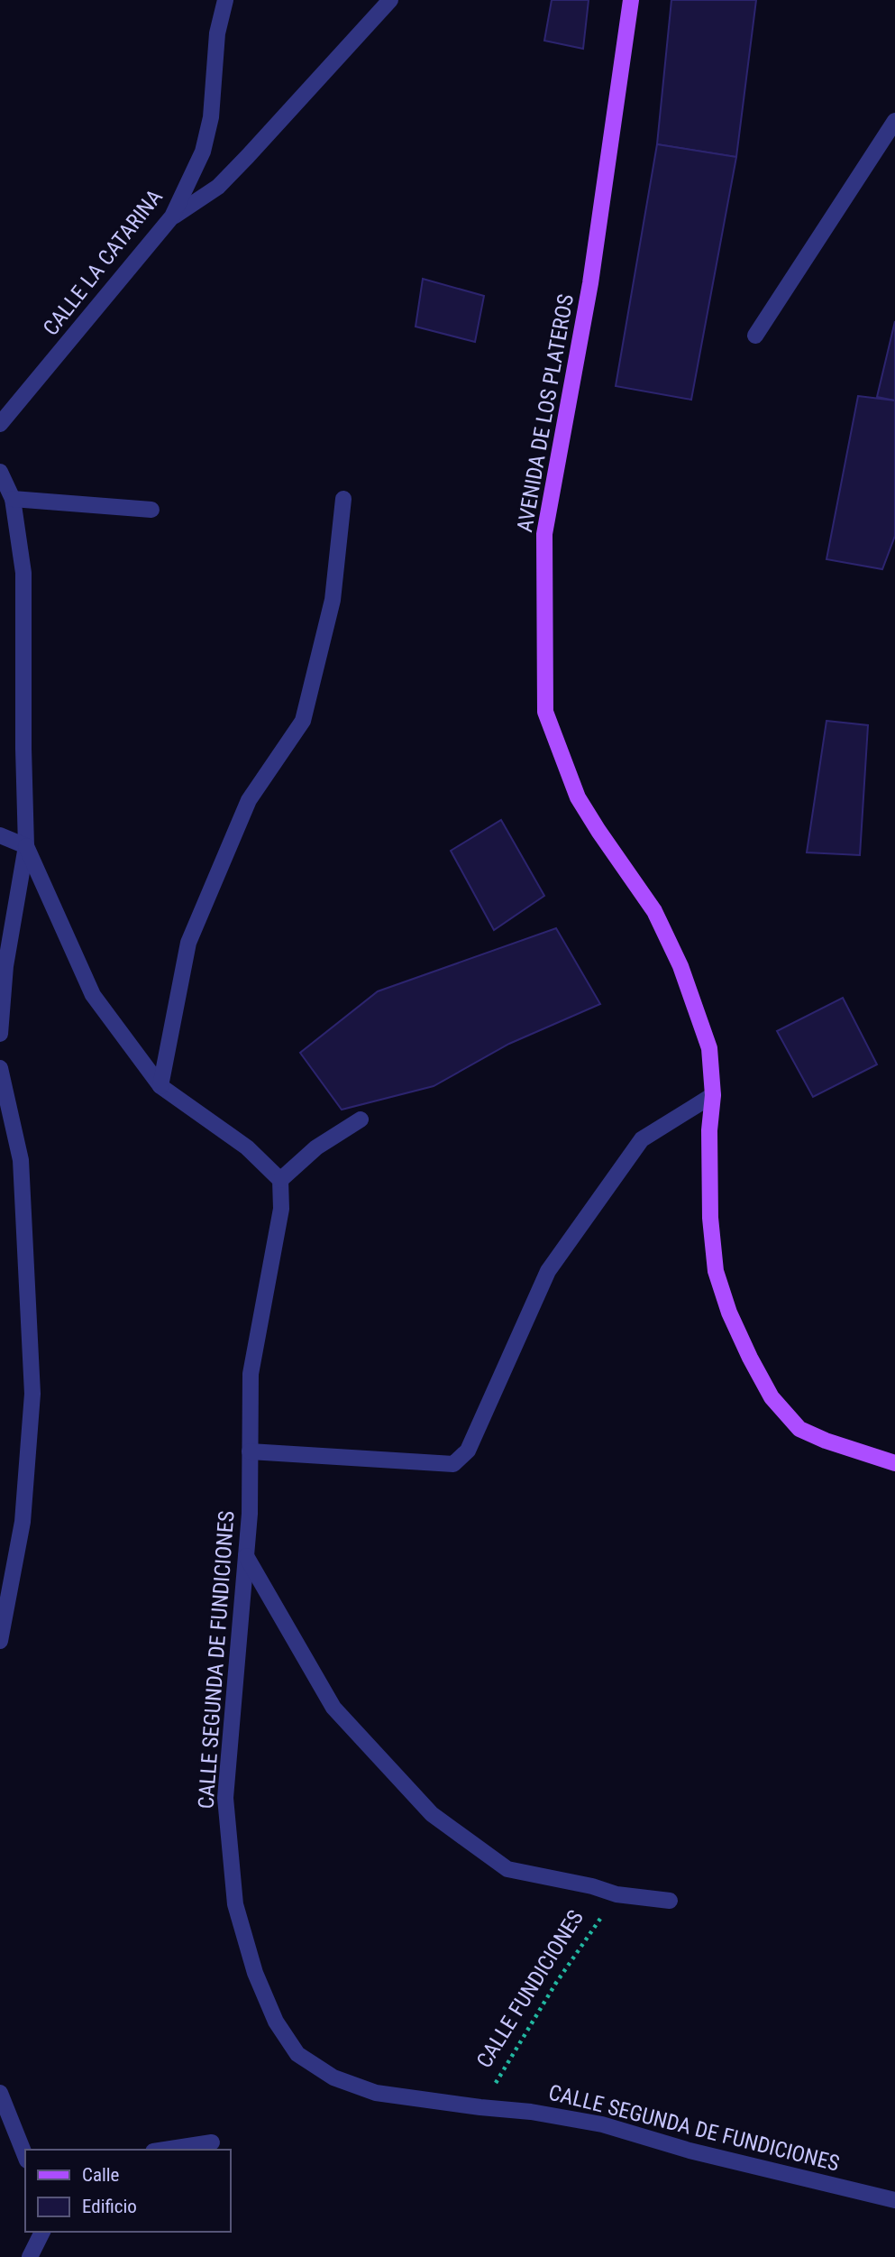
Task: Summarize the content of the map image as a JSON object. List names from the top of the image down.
{
  "streets": {
    "main road": ["AVENIDA DE LOS PLATEROS"],
    "street": ["CALLE LA CATARINA", "CALLE SEGUNDA DE FUNDICIONES", "CALLE FUNDICIONES"]
  },
  "crossings": [
    ["CALLE SEGUNDA DE FUNDICIONES", "CALLE FUNDICIONES"]
  ],
  "legend": ["Calle", "Edificio"]
}
